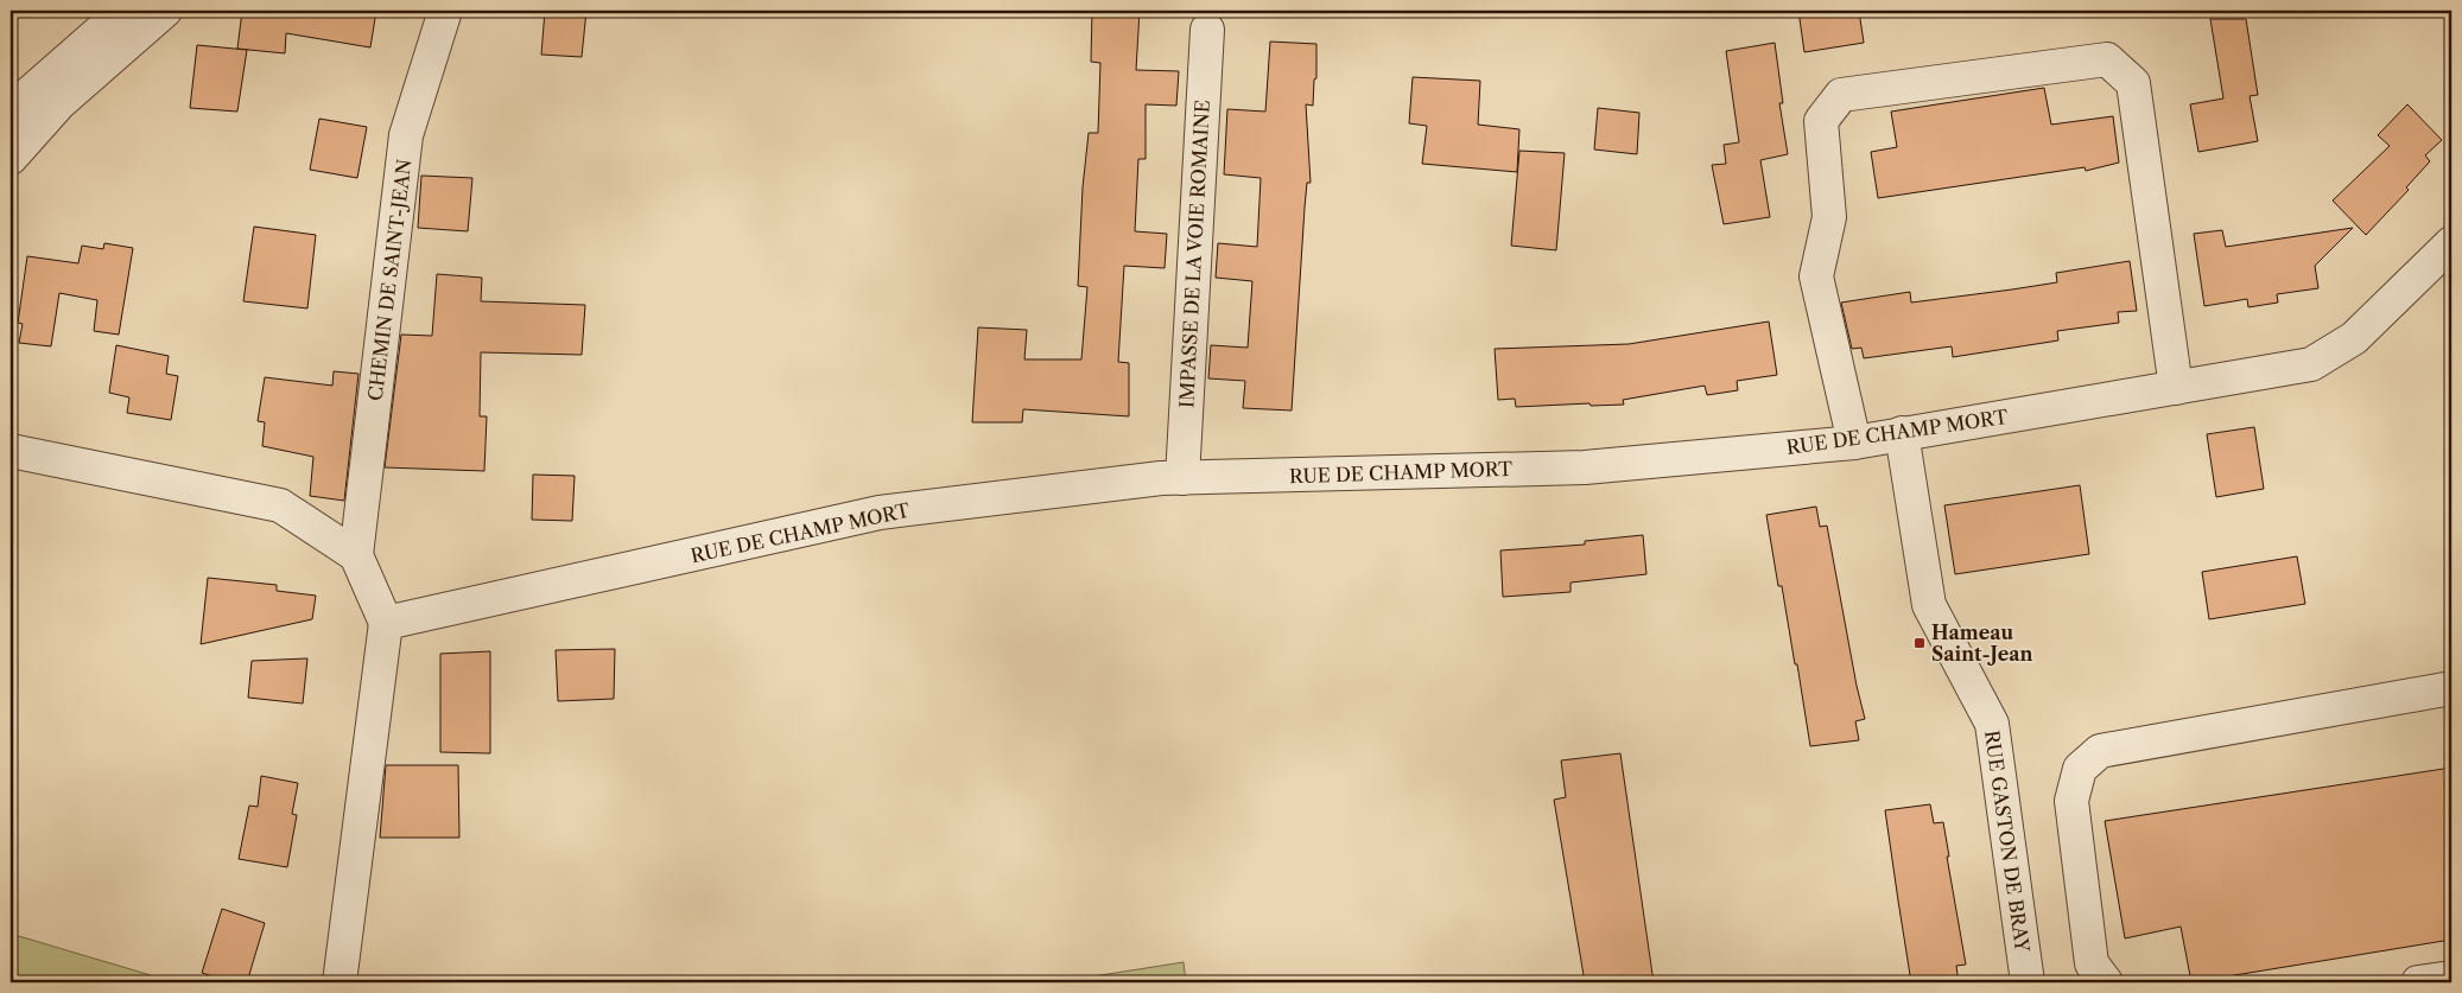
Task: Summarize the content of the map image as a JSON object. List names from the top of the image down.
{
  "streets": {
    "street": [
      "IMPASSE DE LA VOIE ROMAINE",
      "CHEMIN DE SAINT-JEAN",
      "RUE DE CHAMP MORT",
      "RUE GASTON DE BRAY"
    ]
  },
  "crossings": [
    ["IMPASSE DE LA VOIE ROMAINE", "RUE DE CHAMP MORT"],
    ["RUE DE CHAMP MORT", "RUE GASTON DE BRAY"]
  ],
  "places": {
    "transit": ["Hameau Saint-Jean"]
  }
}
